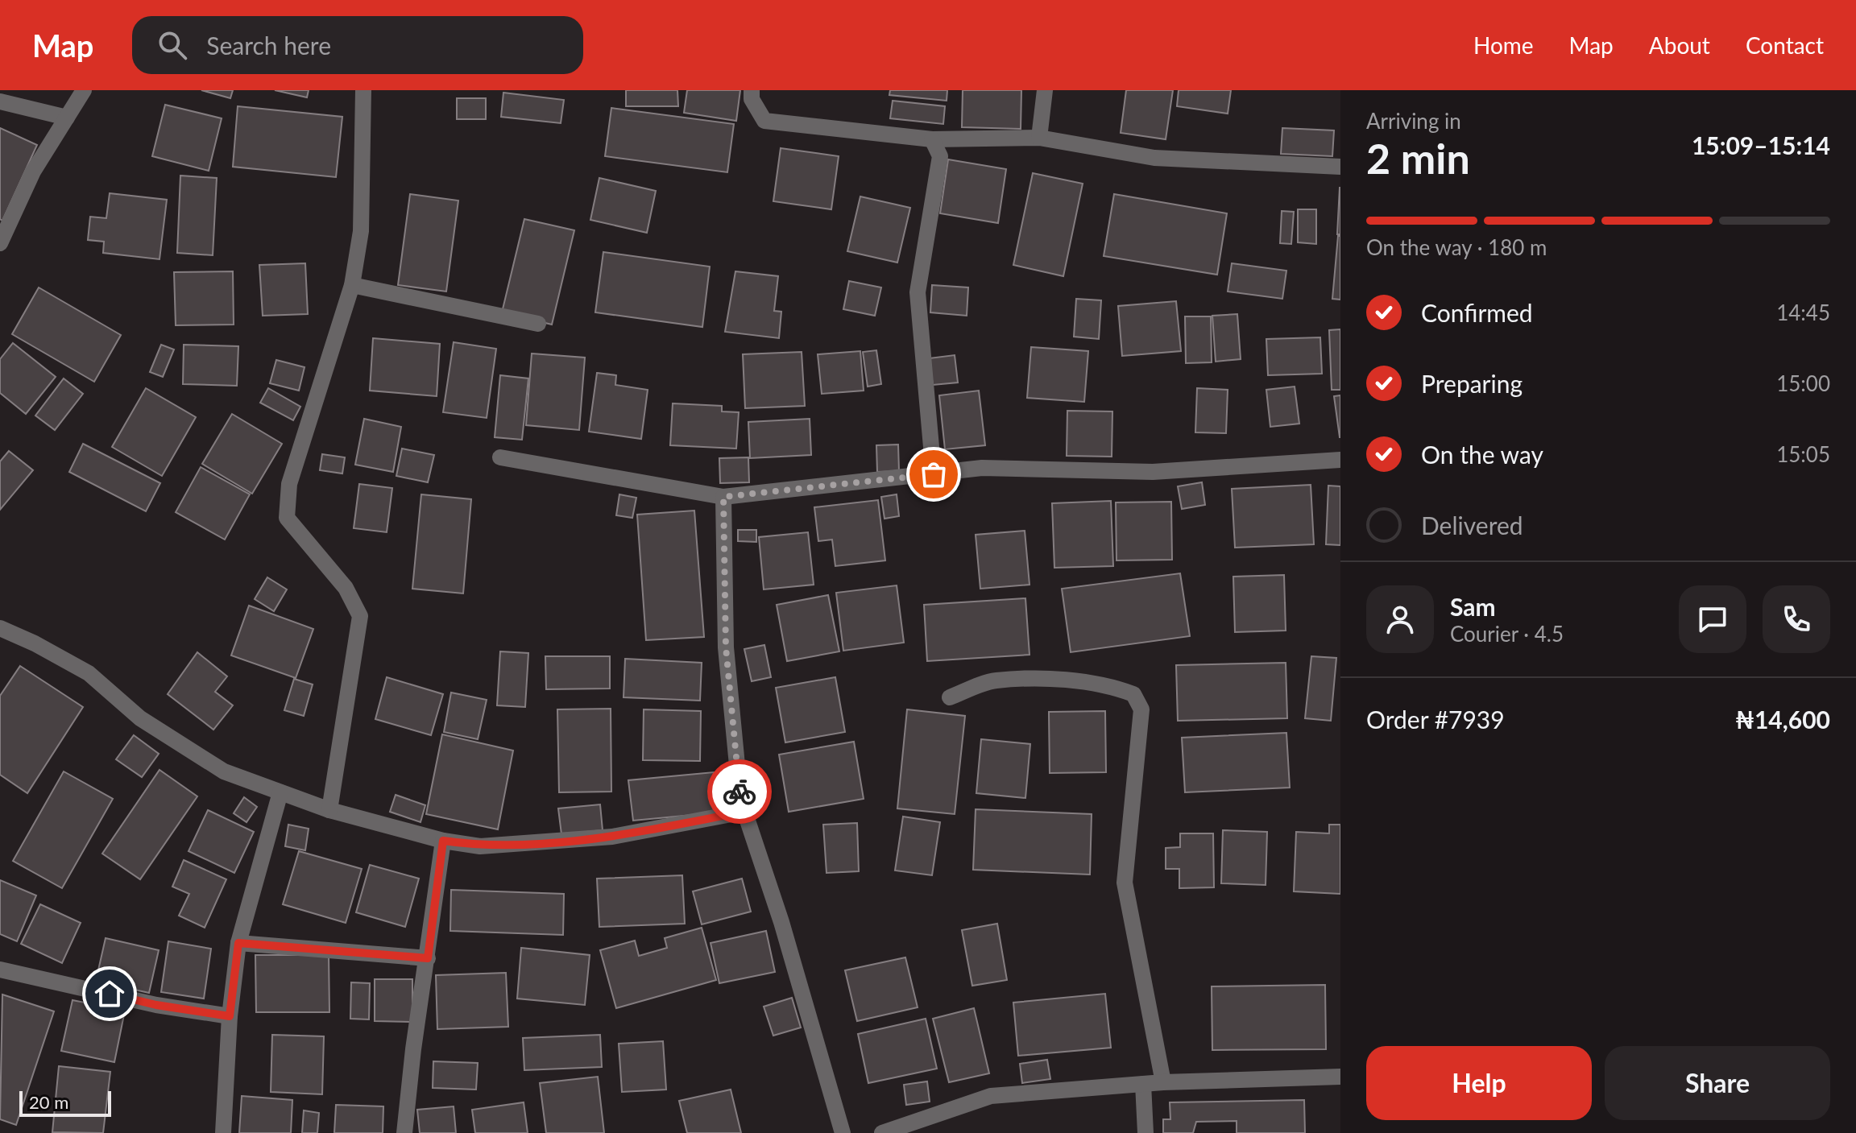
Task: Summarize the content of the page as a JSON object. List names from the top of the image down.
{
  "scale_bar": "20 m",
  "page": {
    "header": "Map",
    "search": "Search here",
    "nav": [
      "Home",
      "Map",
      "About",
      "Contact"
    ],
    "heading": ["2 min", "Arriving in", "15:09–15:14"],
    "panel": [
      "Sam",
      "Courier · 4.5",
      "Order #7939",
      "₦14,600"
    ],
    "bar": "On the way · 180 m",
    "list": [
      ["Confirmed", "14:45"],
      ["Preparing", "15:00"],
      ["On the way", "15:05"],
      "Delivered"
    ],
    "buttons": ["Help", "Share"],
    "scale": "20 m"
  }
}
